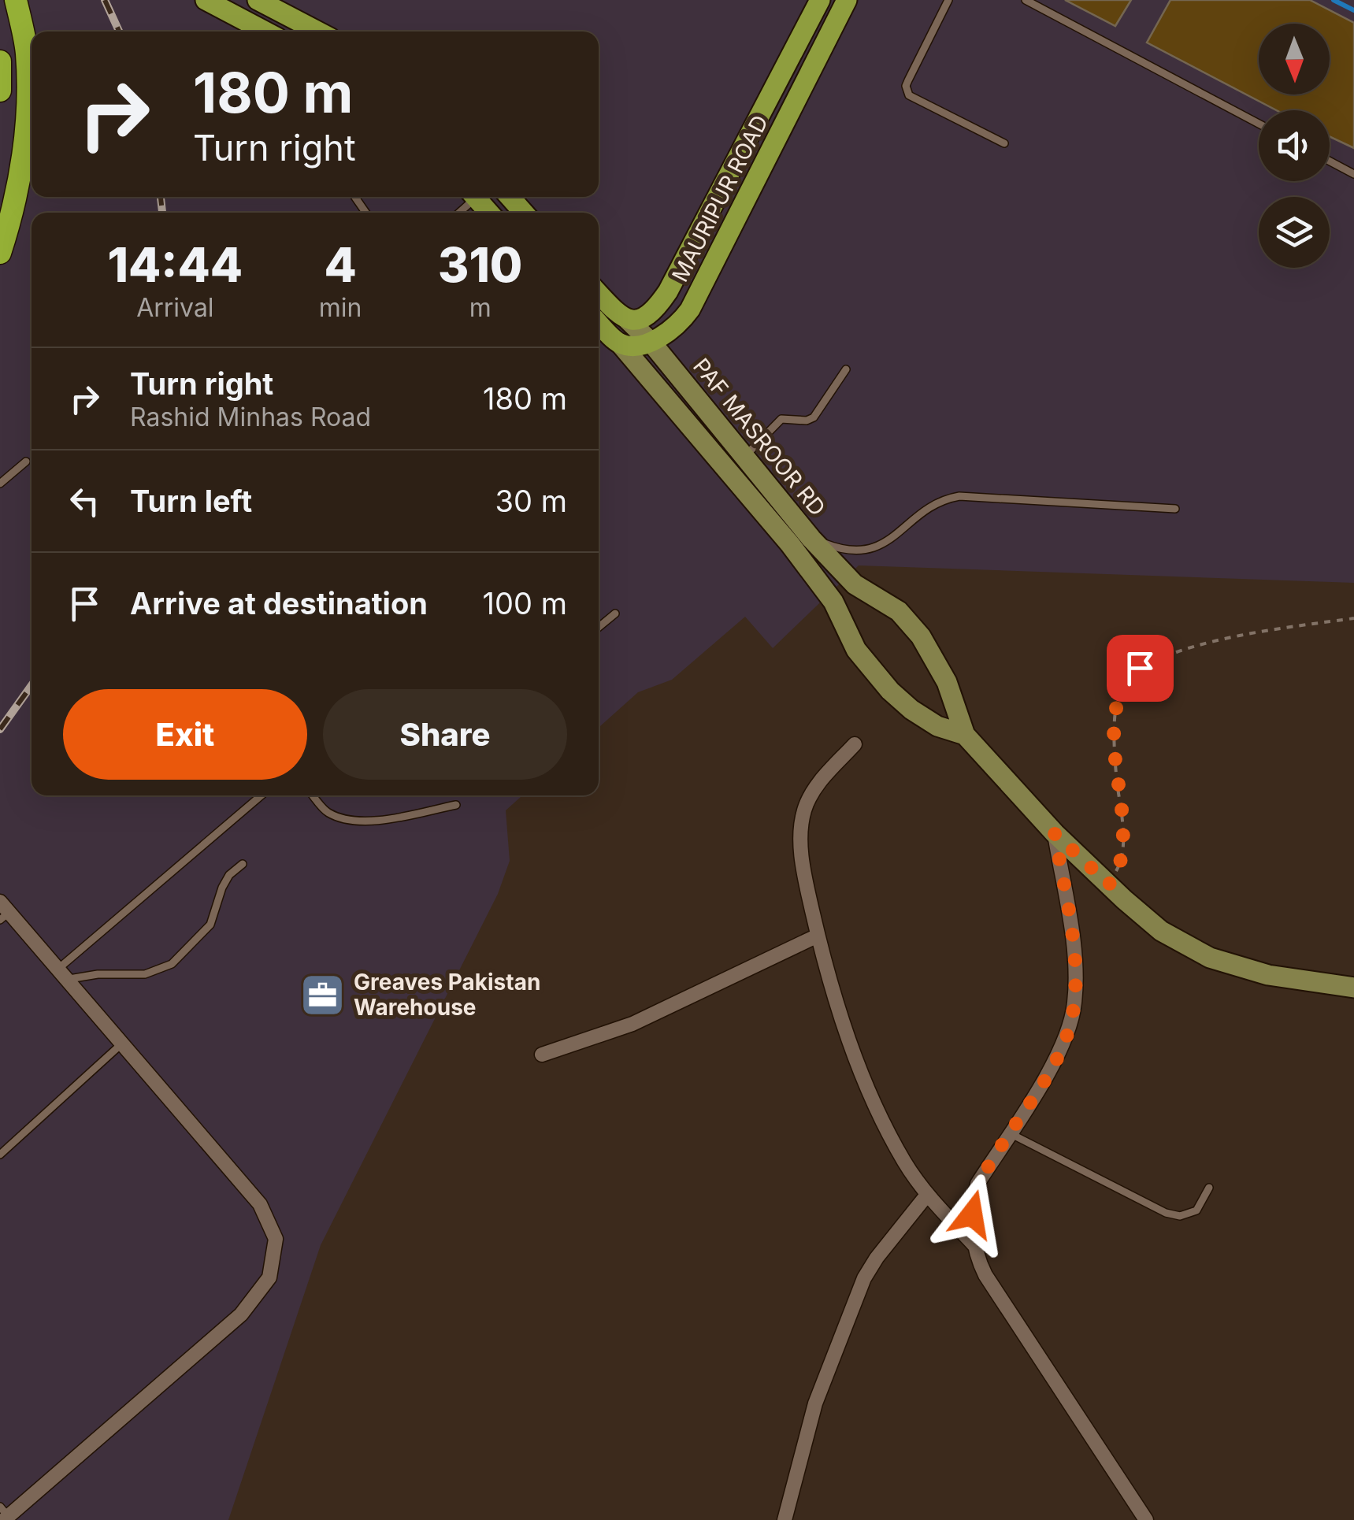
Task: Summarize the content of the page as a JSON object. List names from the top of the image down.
{
  "streets": {
    "main road": ["MAURIPUR ROAD", "PAF MASROOR RD"]
  },
  "crossings": [
    ["MAURIPUR ROAD", "PAF MASROOR RD"]
  ],
  "places": {
    "office": ["Greaves Pakistan Warehouse"]
  },
  "north": "bottom",
  "page": {
    "turn": ["180 m", "Turn right"],
    "eta": [
      "14:44",
      "Arrival",
      "4",
      "min",
      "310",
      "m"
    ],
    "list": [
      {
        "name": "Turn right",
        "note": "Rashid Minhas Road",
        "value": "180 m"
      },
      {
        "name": "Turn left",
        "value": "30 m"
      },
      {
        "name": "Arrive at destination",
        "value": "100 m"
      }
    ],
    "buttons": ["Exit", "Share"]
  }
}
